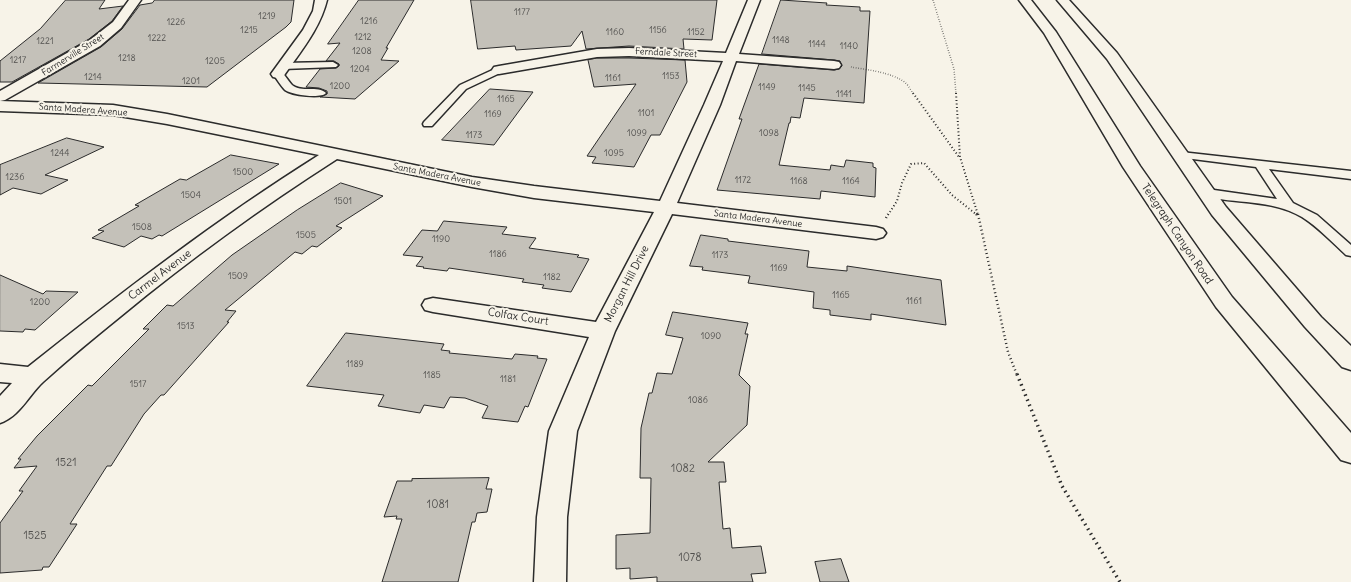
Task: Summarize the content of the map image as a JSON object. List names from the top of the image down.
{
  "streets": {
    "street": [
      "Ferndale Street",
      "Farmerville Street",
      "Santa Madera Avenue",
      "Telegraph Canyon Road",
      "Carmel Avenue",
      "Morgan Hill Drive",
      "Colfax Court"
    ]
  },
  "crossings": [
    ["Ferndale Street", "Morgan Hill Drive"],
    ["Santa Madera Avenue", "Carmel Avenue"],
    ["Santa Madera Avenue", "Morgan Hill Drive"],
    ["Morgan Hill Drive", "Colfax Court"]
  ],
  "house_numbers": [
    "1177",
    "1219",
    "1216",
    "1226",
    "1215",
    "1156",
    "1160",
    "1152",
    "1212",
    "1222",
    "1148",
    "1221",
    "1144",
    "1140",
    "1208",
    "1218",
    "1217",
    "1205",
    "1204",
    "1153",
    "1214",
    "1161",
    "1201",
    "1200",
    "1149",
    "1145",
    "1141",
    "1165",
    "1101",
    "1169",
    "1099",
    "1098",
    "1173",
    "1244",
    "1095",
    "1500",
    "1236",
    "1172",
    "1168",
    "1164",
    "1504",
    "1501",
    "1508",
    "1505",
    "1190",
    "1186",
    "1173",
    "1169",
    "1509",
    "1182",
    "1165",
    "1161",
    "1200",
    "1513",
    "1090",
    "1189",
    "1185",
    "1181",
    "1517",
    "1086",
    "1521",
    "1082",
    "1081",
    "1525",
    "1078"
  ]
}
